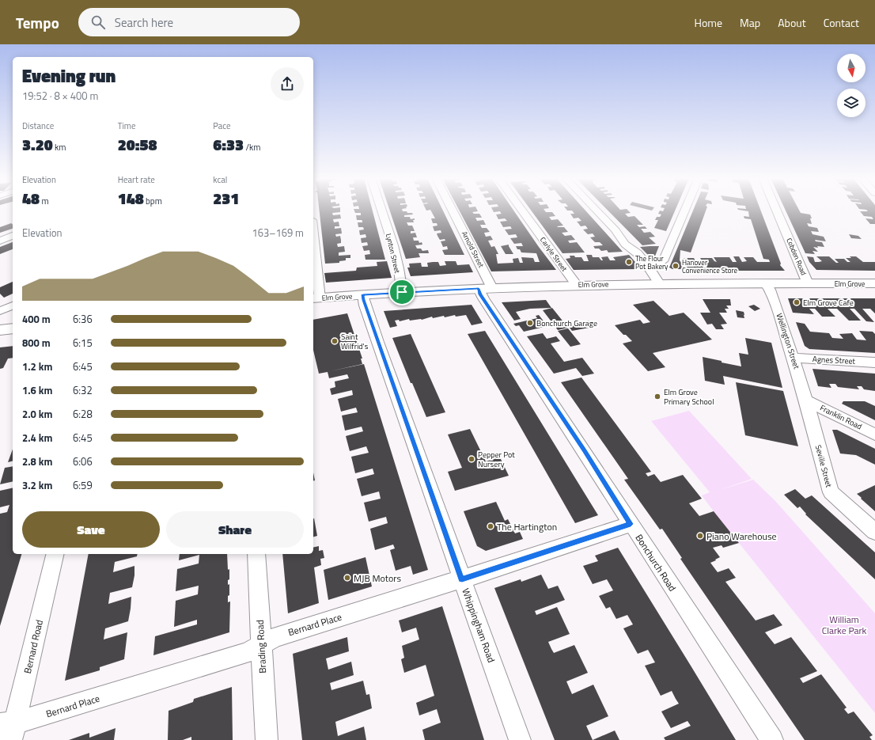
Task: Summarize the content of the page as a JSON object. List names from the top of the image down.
{
  "streets": {
    "street": [
      "Arnold Street",
      "Lynton Street",
      "Carlyle Street",
      "Cobden Road",
      "Elm Grove",
      "Wellington Street",
      "Agnes Street",
      "Franklin Road",
      "Seville Street",
      "Bonchurch Road",
      "Bernard Place",
      "Whippingham Road",
      "Bernard Road",
      "Brading Road"
    ]
  },
  "crossings": [
    ["Arnold Street", "Elm Grove"],
    ["Arnold Street", "Bonchurch Road"],
    ["Lynton Street", "Elm Grove"],
    ["Carlyle Street", "Elm Grove"],
    ["Cobden Road", "Elm Grove"],
    ["Elm Grove", "Wellington Street"],
    ["Elm Grove", "Bonchurch Road"],
    ["Elm Grove", "Whippingham Road"],
    ["Wellington Street", "Agnes Street"],
    ["Wellington Street", "Franklin Road"],
    ["Wellington Street", "Seville Street"],
    ["Franklin Road", "Seville Street"],
    ["Bonchurch Road", "Bernard Place"],
    ["Bernard Place", "Whippingham Road"],
    ["Bernard Place", "Bernard Road"],
    ["Bernard Place", "Brading Road"]
  ],
  "parks": ["William Clarke Park"],
  "places": [
    "The Flour Pot Bakery",
    "Hanover Convenience Store",
    "Elm Grove Cafe",
    "Bonchurch Garage",
    "Saint Wilfrid's",
    "Elm Grove Primary School",
    "Pepper Pot Nursery",
    "The Hartington",
    "Piano Warehouse",
    "MJB Motors"
  ],
  "north": "bottom",
  "page": {
    "header": "Tempo",
    "search": "Search here",
    "nav": [
      "Home",
      "Map",
      "About",
      "Contact"
    ],
    "heading": ["Evening run", "19:52 · 8 × 400 m"],
    "stats": [
      ["Distance", "3.20 km"],
      ["Time", "20:58"],
      ["Pace", "6:33 /km"],
      ["Elevation", "48 m"],
      ["Heart rate", "148 bpm"],
      ["kcal", "231"]
    ],
    "chart": ["Elevation", "163–169 m"],
    "list": [
      {
        "name": "400 m",
        "note": "6:36"
      },
      {
        "name": "800 m",
        "note": "6:15"
      },
      {
        "name": "1.2 km",
        "note": "6:45"
      },
      {
        "name": "1.6 km",
        "note": "6:32"
      },
      {
        "name": "2.0 km",
        "note": "6:28"
      },
      {
        "name": "2.4 km",
        "note": "6:45"
      },
      {
        "name": "2.8 km",
        "note": "6:06"
      },
      {
        "name": "3.2 km",
        "note": "6:59"
      }
    ],
    "buttons": ["Save", "Share"]
  }
}
